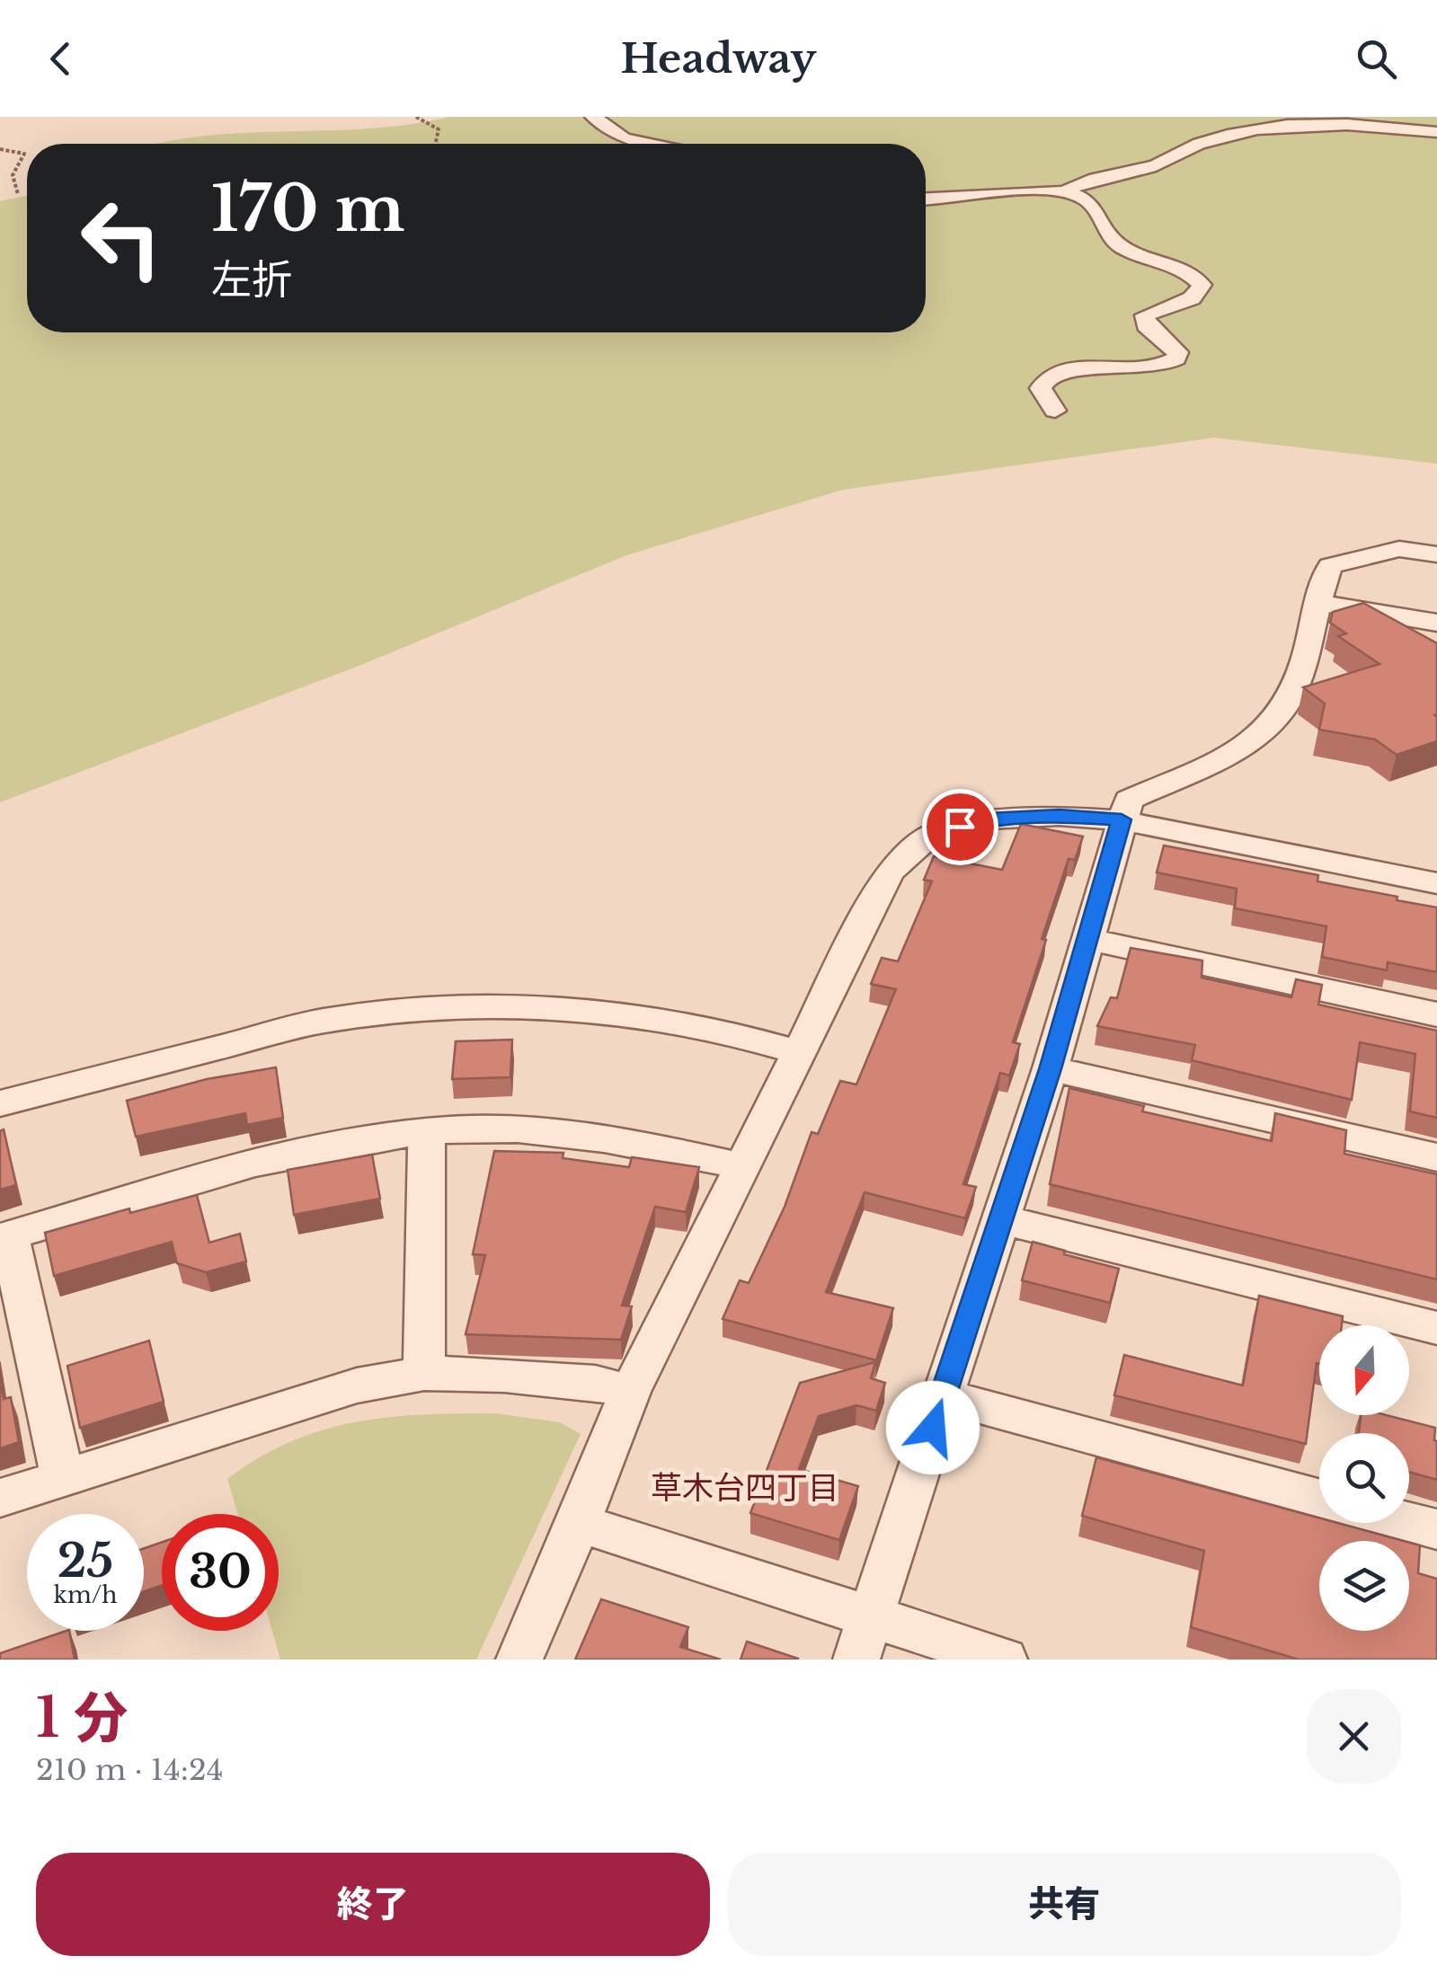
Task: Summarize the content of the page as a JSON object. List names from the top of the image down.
{
  "districts": ["草木台四丁目"],
  "north": "bottom",
  "page": {
    "header": "Headway",
    "turn": ["170 m", "左折"],
    "speed": "25 km/h",
    "limit": "30",
    "heading": ["1 分", "210 m · 14:24"],
    "buttons": ["終了", "共有"]
  }
}
